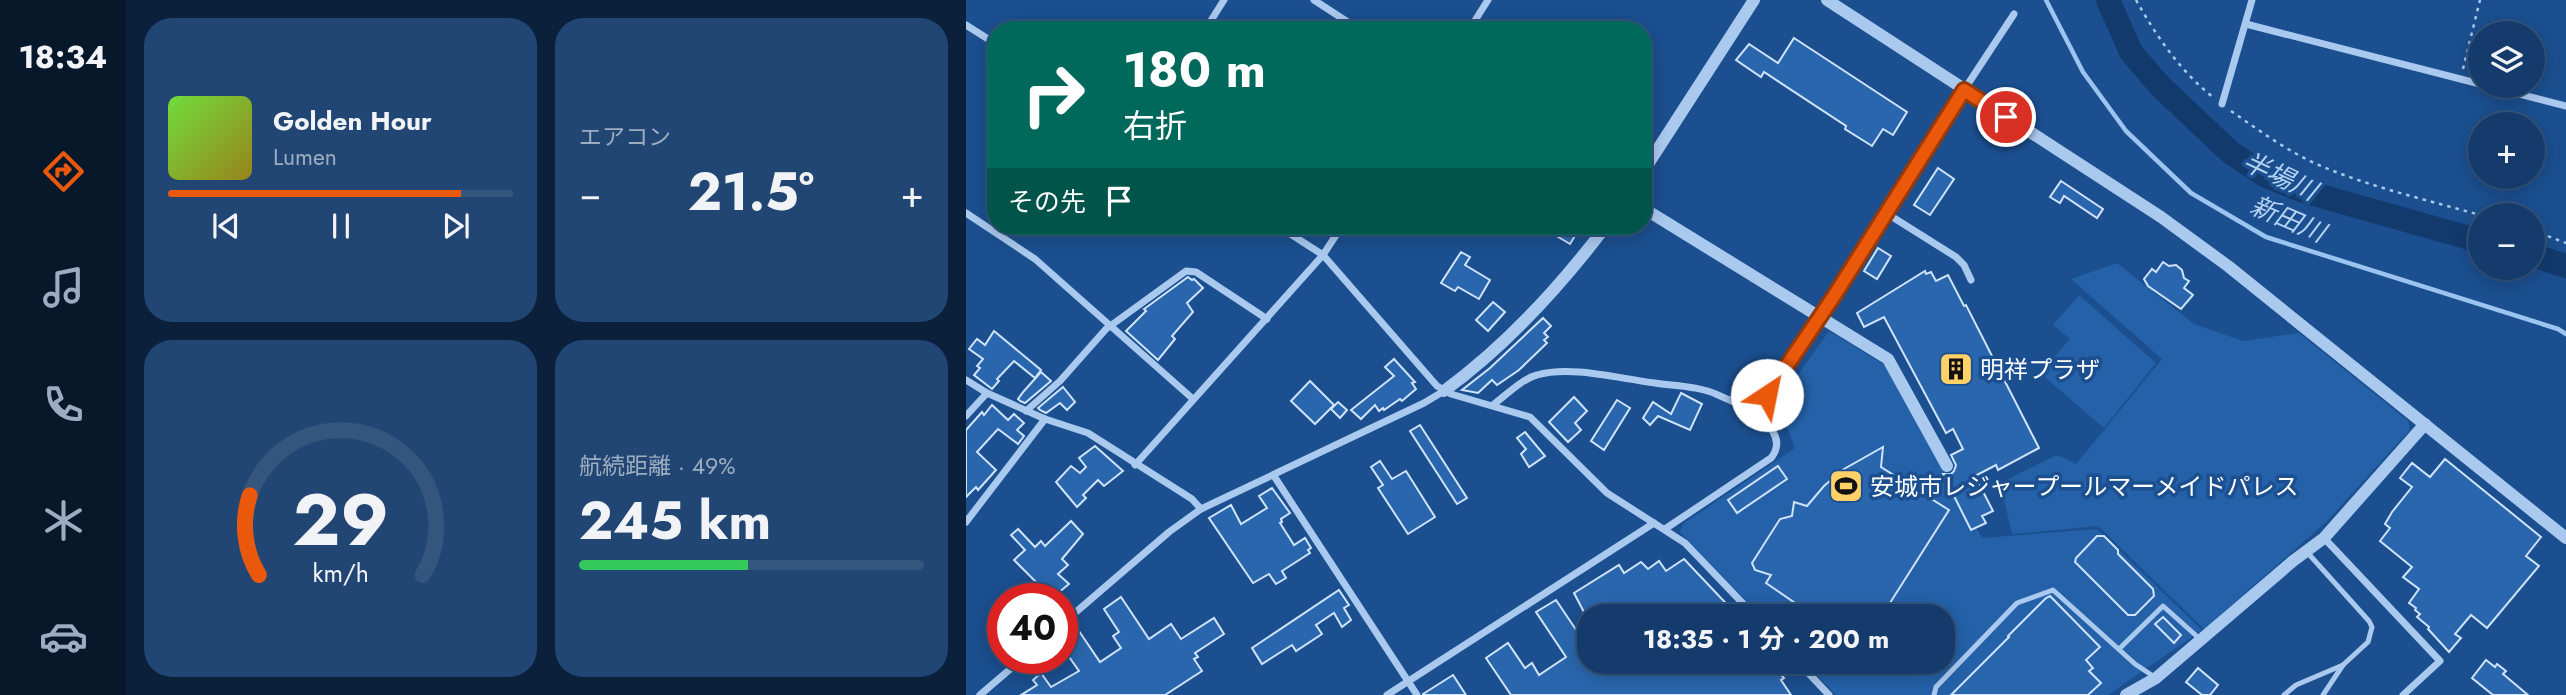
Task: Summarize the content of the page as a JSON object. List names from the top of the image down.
{
  "water": ["半場川", "新田川"],
  "places": {
    "building": ["明祥プラザ"],
    "sports": ["安城市レジャープールマーメイドパレス"]
  },
  "page": {
    "tabs": "18:34",
    "tile": [
      "エアコン",
      ["航続距離 · 49%", "245 km"]
    ],
    "map_buttons": ["+", "−"],
    "turn": ["180 m", "右折"],
    "song": ["Golden Hour", "Lumen"],
    "heat": ["−", "21.5°", "+"],
    "then": "その先",
    "limit": "40",
    "trip": "18:35 · 1 分 · 200 m",
    "gauge": ["29", "km/h"]
  }
}
